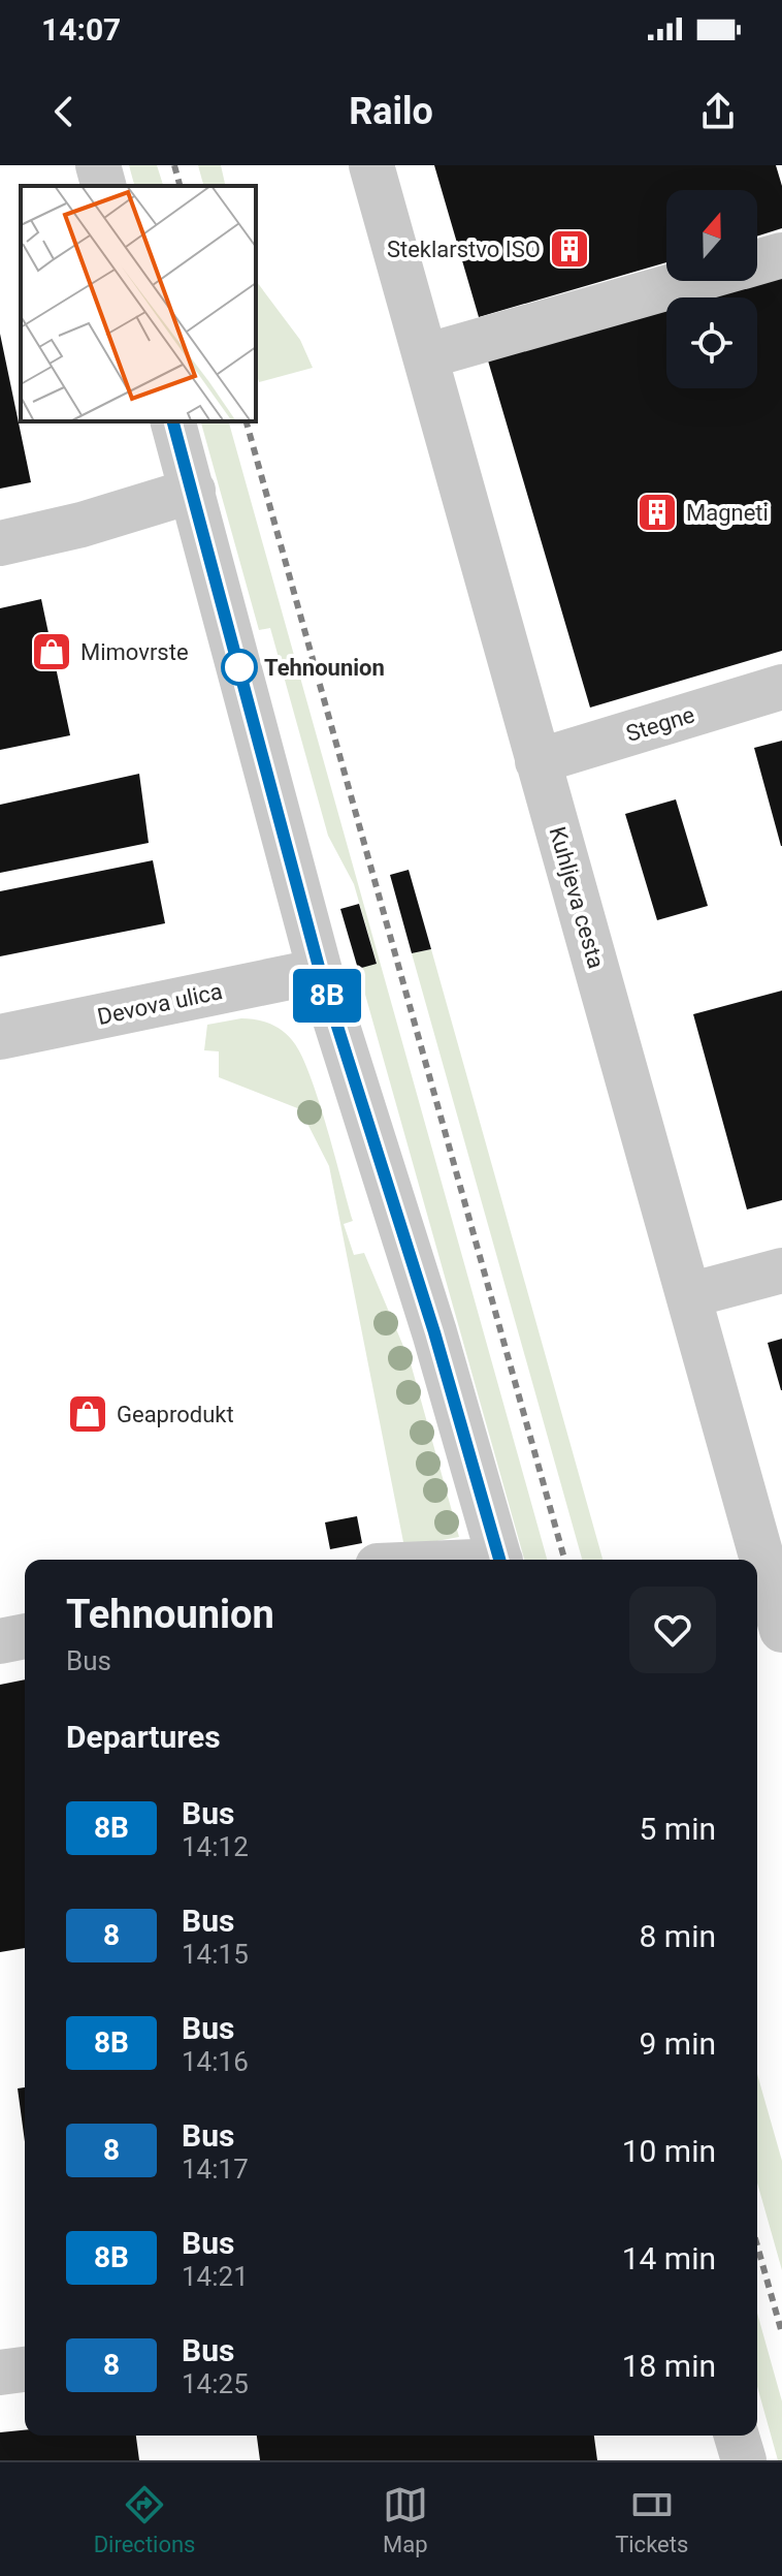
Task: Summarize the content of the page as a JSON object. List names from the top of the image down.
{
  "streets": {
    "street": ["Stegne", "Kuhljeva cesta", "Devova ulica"]
  },
  "crossings": [
    ["Stegne", "Kuhljeva cesta"]
  ],
  "places": {
    "building": ["Steklarstvo ISO", "Magneti"],
    "shop": ["Mimovrste", "Geaprodukt"],
    "other": ["Tehnounion"]
  },
  "lines": ["bus line 8B"],
  "north": "top",
  "page": {
    "status": "14:07",
    "header": "Railo",
    "on_map": "8B",
    "heading": [
      ["Tehnounion", "Bus"],
      "Departures"
    ],
    "list": [
      {
        "mark": "8B",
        "name": "Bus",
        "note": "14:12",
        "value": "5 min"
      },
      {
        "mark": "8",
        "name": "Bus",
        "note": "14:15",
        "value": "8 min"
      },
      {
        "mark": "8B",
        "name": "Bus",
        "note": "14:16",
        "value": "9 min"
      },
      {
        "mark": "8",
        "name": "Bus",
        "note": "14:17",
        "value": "10 min"
      },
      {
        "mark": "8B",
        "name": "Bus",
        "note": "14:21",
        "value": "14 min"
      },
      {
        "mark": "8",
        "name": "Bus",
        "note": "14:25",
        "value": "18 min"
      }
    ],
    "tabs": ["Directions", "Map", "Tickets"]
  }
}
